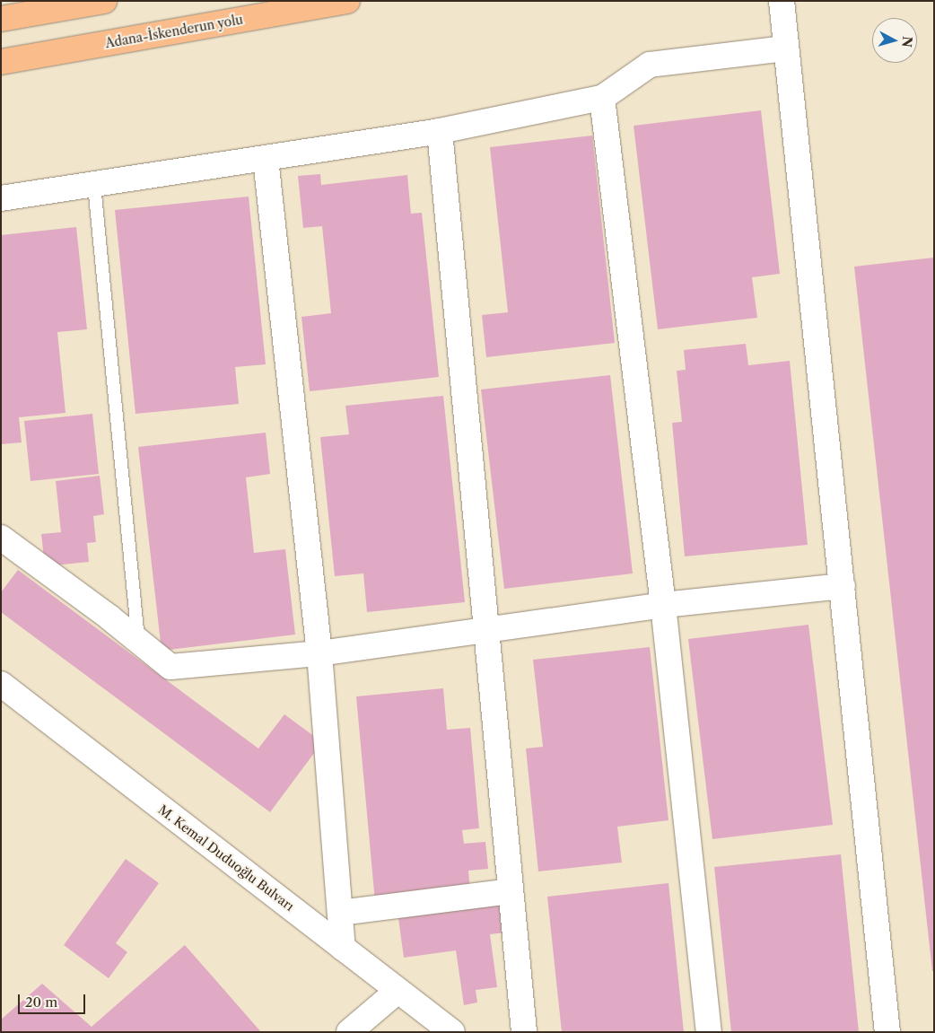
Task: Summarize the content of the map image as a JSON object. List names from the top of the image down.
{
  "streets": {
    "highway": ["Adana-İskenderun yolu"],
    "street": ["M. Kemal Duduoğlu Bulvarı"]
  },
  "scale_bar": "20 m",
  "north": "right"
}
